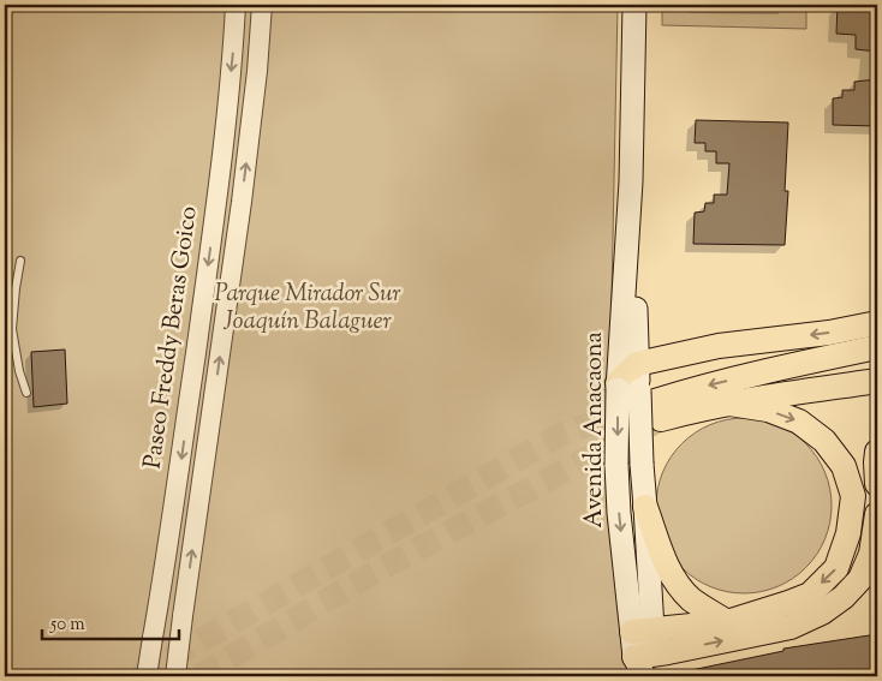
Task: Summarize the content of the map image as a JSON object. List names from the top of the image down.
{
  "streets": {
    "main road": ["Avenida Anacaona"],
    "street": ["Paseo Freddy Beras Goico"]
  },
  "parks": ["Parque Mirador Sur Joaquín Balaguer"],
  "scale_bar": "50 m"
}
